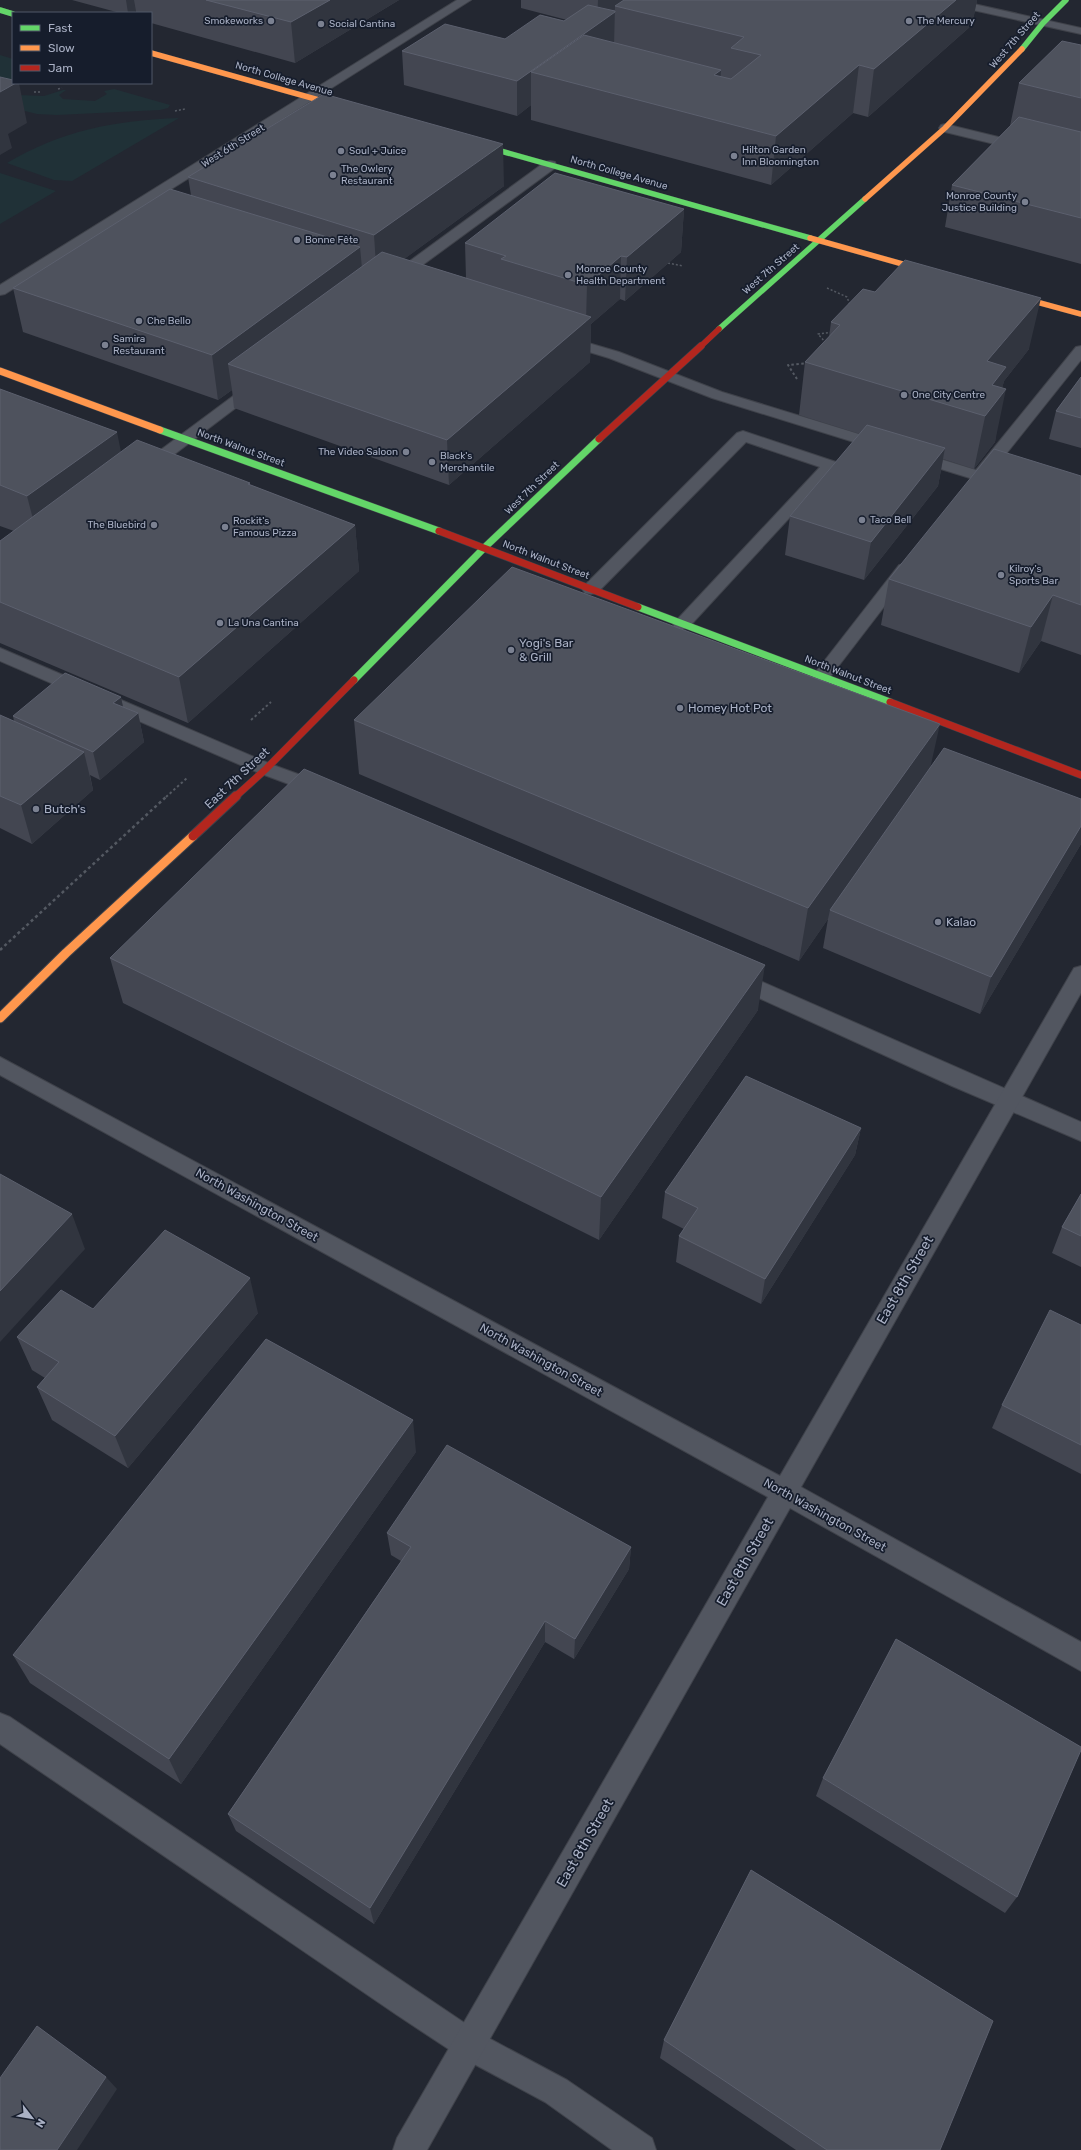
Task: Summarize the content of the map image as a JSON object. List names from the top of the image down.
{
  "streets": {
    "main road": [
      "West 7th Street",
      "North College Avenue",
      "North Walnut Street",
      "East 7th Street"
    ],
    "street": ["West 6th Street", "North Washington Street", "East 8th Street"]
  },
  "crossings": [
    ["West 7th Street", "North College Avenue"],
    ["West 7th Street", "North Walnut Street"],
    ["West 7th Street", "East 7th Street"],
    ["North College Avenue", "West 6th Street"],
    ["North Walnut Street", "East 7th Street"],
    ["North Washington Street", "East 8th Street"]
  ],
  "places": [
    "Smokeworks",
    "The Mercury",
    "Social Cantina",
    "Soul + Juice",
    "Hilton Garden Inn Bloomington",
    "The Owlery Restaurant",
    "Monroe County Justice Building",
    "Bonne Fête",
    "Monroe County Health Department",
    "Che Bello",
    "Samira Restaurant",
    "One City Centre",
    "The Video Saloon",
    "Black's Merchantile",
    "Taco Bell",
    "The Bluebird",
    "Rockit's Famous Pizza",
    "Kilroy's Sports Bar",
    "La Una Cantina",
    "Yogi's Bar & Grill",
    "Homey Hot Pot",
    "Butch's",
    "Kalao"
  ],
  "legend": ["Fast", "Slow", "Jam"],
  "north": "bottom right"
}
